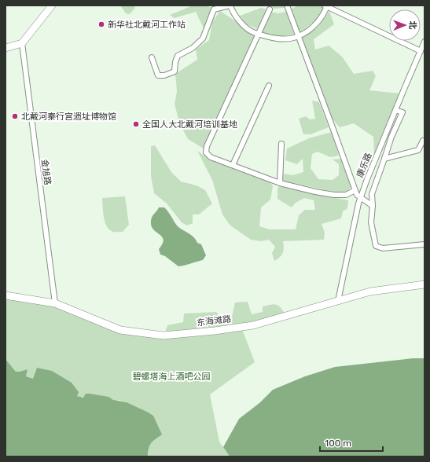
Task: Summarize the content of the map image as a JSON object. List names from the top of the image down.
{
  "streets": {
    "main road": ["东海滩路"],
    "street": ["康乐路", "金旭路"]
  },
  "crossings": [
    ["康乐路", "东海滩路"],
    ["金旭路", "东海滩路"]
  ],
  "parks": ["碧螺塔海上酒吧公园"],
  "places": ["新华社北戴河工作站", "北戴河秦行宫遗址博物馆", "全国人大北戴河培训基地"],
  "scale_bar": "100 m",
  "north": "right"
}
